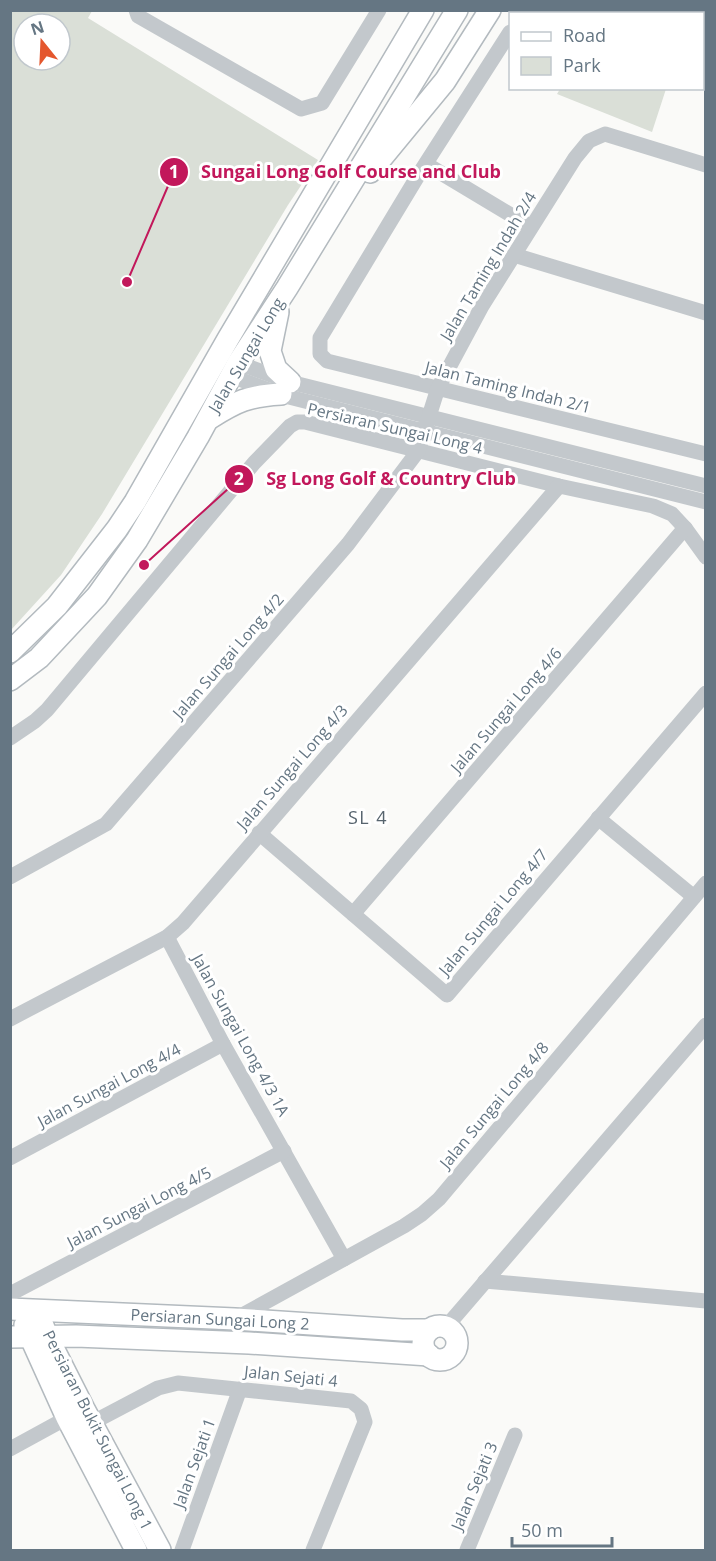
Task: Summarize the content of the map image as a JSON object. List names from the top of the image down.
{
  "streets": {
    "street": [
      "Jalan Taming Indah 2/4",
      "Jalan Sungai Long",
      "Jalan Taming Indah 2/1",
      "Persiaran Sungai Long 4",
      "Jalan Sungai Long 4/2",
      "Jalan Sungai Long 4/6",
      "Jalan Sungai Long 4/3",
      "Jalan Sungai Long 4/7",
      "Jalan Sungai Long 4/3 1A",
      "Jalan Sungai Long 4/4",
      "Jalan Sungai Long 4/8",
      "Jalan Sungai Long 4/5",
      "Persiaran Sungai Long 2",
      "Jalan Sejati 4",
      "Persiaran Bukit Sungai Long 1",
      "Jalan Sejati 1",
      "Jalan Sejati 3"
    ]
  },
  "crossings": [
    ["Jalan Taming Indah 2/4", "Jalan Taming Indah 2/1"],
    ["Jalan Taming Indah 2/4", "Jalan Sungai Long 4/2"],
    ["Persiaran Sungai Long 4", "Jalan Sungai Long 4/2"],
    ["Persiaran Sungai Long 4", "Jalan Sungai Long 4/6"],
    ["Persiaran Sungai Long 4", "Jalan Sungai Long 4/3"],
    ["Jalan Sungai Long 4/6", "Jalan Sungai Long 4/7"],
    ["Jalan Sungai Long 4/3", "Jalan Sungai Long 4/7"],
    ["Jalan Sungai Long 4/3", "Jalan Sungai Long 4/3 1A"],
    ["Jalan Sungai Long 4/3 1A", "Jalan Sungai Long 4/4"],
    ["Jalan Sungai Long 4/3 1A", "Jalan Sungai Long 4/8"],
    ["Jalan Sungai Long 4/3 1A", "Jalan Sungai Long 4/5"],
    ["Jalan Sungai Long 4/8", "Persiaran Sungai Long 2"],
    ["Jalan Sungai Long 4/5", "Persiaran Sungai Long 2"],
    ["Jalan Sungai Long 4/5", "Persiaran Bukit Sungai Long 1"],
    ["Persiaran Sungai Long 2", "Persiaran Bukit Sungai Long 1"],
    ["Jalan Sejati 4", "Persiaran Bukit Sungai Long 1"],
    ["Jalan Sejati 4", "Jalan Sejati 1"]
  ],
  "districts": ["SL 4"],
  "places": ["Sungai Long Golf Course and Club", "Sg Long Golf & Country Club"],
  "legend": ["Road", "Park"],
  "scale_bar": "50 m",
  "north": "top"
}
